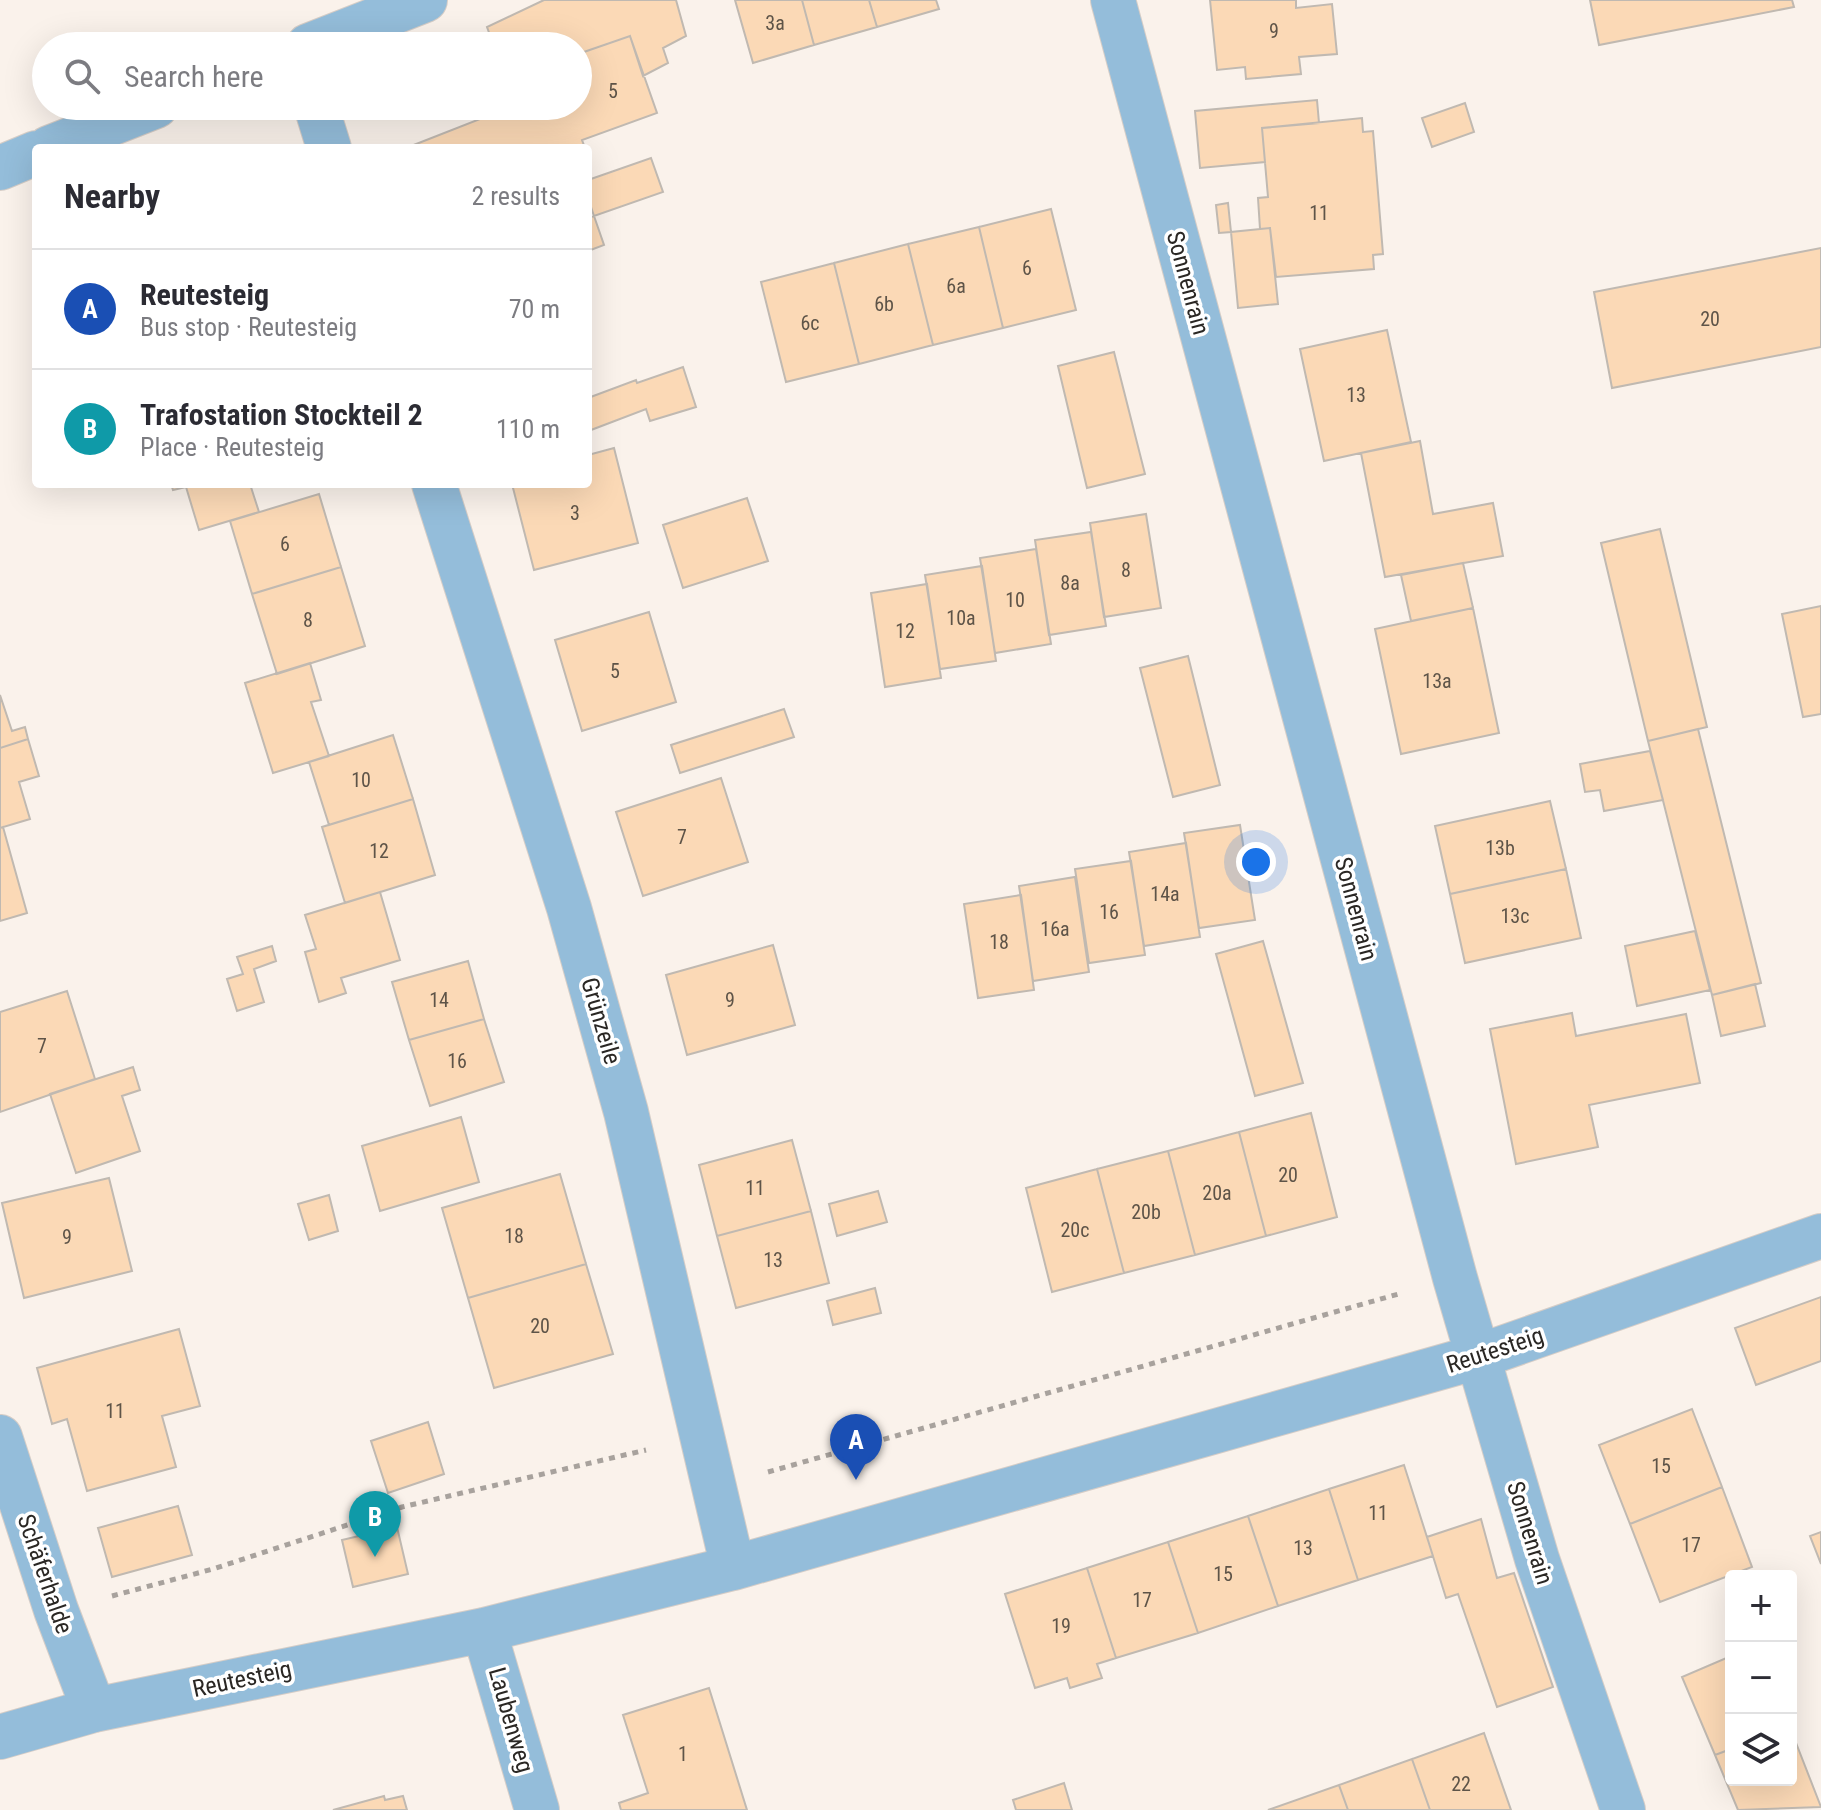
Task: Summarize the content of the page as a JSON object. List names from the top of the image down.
{
  "streets": {
    "street": [
      "Sonnenrain",
      "Grünzeile",
      "Reutesteig",
      "Schäferhalde",
      "Laubenweg"
    ]
  },
  "crossings": [
    ["Sonnenrain", "Reutesteig"],
    ["Grünzeile", "Reutesteig"],
    ["Reutesteig", "Schäferhalde"],
    ["Reutesteig", "Laubenweg"]
  ],
  "house_numbers": [
    "3a",
    "9",
    "5",
    "11",
    "6",
    "6a",
    "6b",
    "20",
    "6c",
    "13",
    "3",
    "6",
    "8",
    "8a",
    "10",
    "10a",
    "8",
    "12",
    "5",
    "13a",
    "10",
    "7",
    "13b",
    "12",
    "14a",
    "16",
    "13c",
    "16a",
    "18",
    "14",
    "9",
    "7",
    "16",
    "20",
    "11",
    "20a",
    "20b",
    "20c",
    "18",
    "9",
    "13",
    "20",
    "11",
    "15",
    "11",
    "17",
    "13",
    "15",
    "17",
    "19",
    "1",
    "22"
  ],
  "page": {
    "search": "Search here",
    "heading": ["Nearby", "2 results"],
    "list": [
      {
        "mark": "A",
        "name": "Reutesteig",
        "note": "Bus stop · Reutesteig",
        "value": "70 m"
      },
      {
        "mark": "B",
        "name": "Trafostation Stockteil 2",
        "note": "Place · Reutesteig",
        "value": "110 m"
      }
    ],
    "pins": ["A", "B"],
    "map_buttons": ["+", "−"]
  }
}
